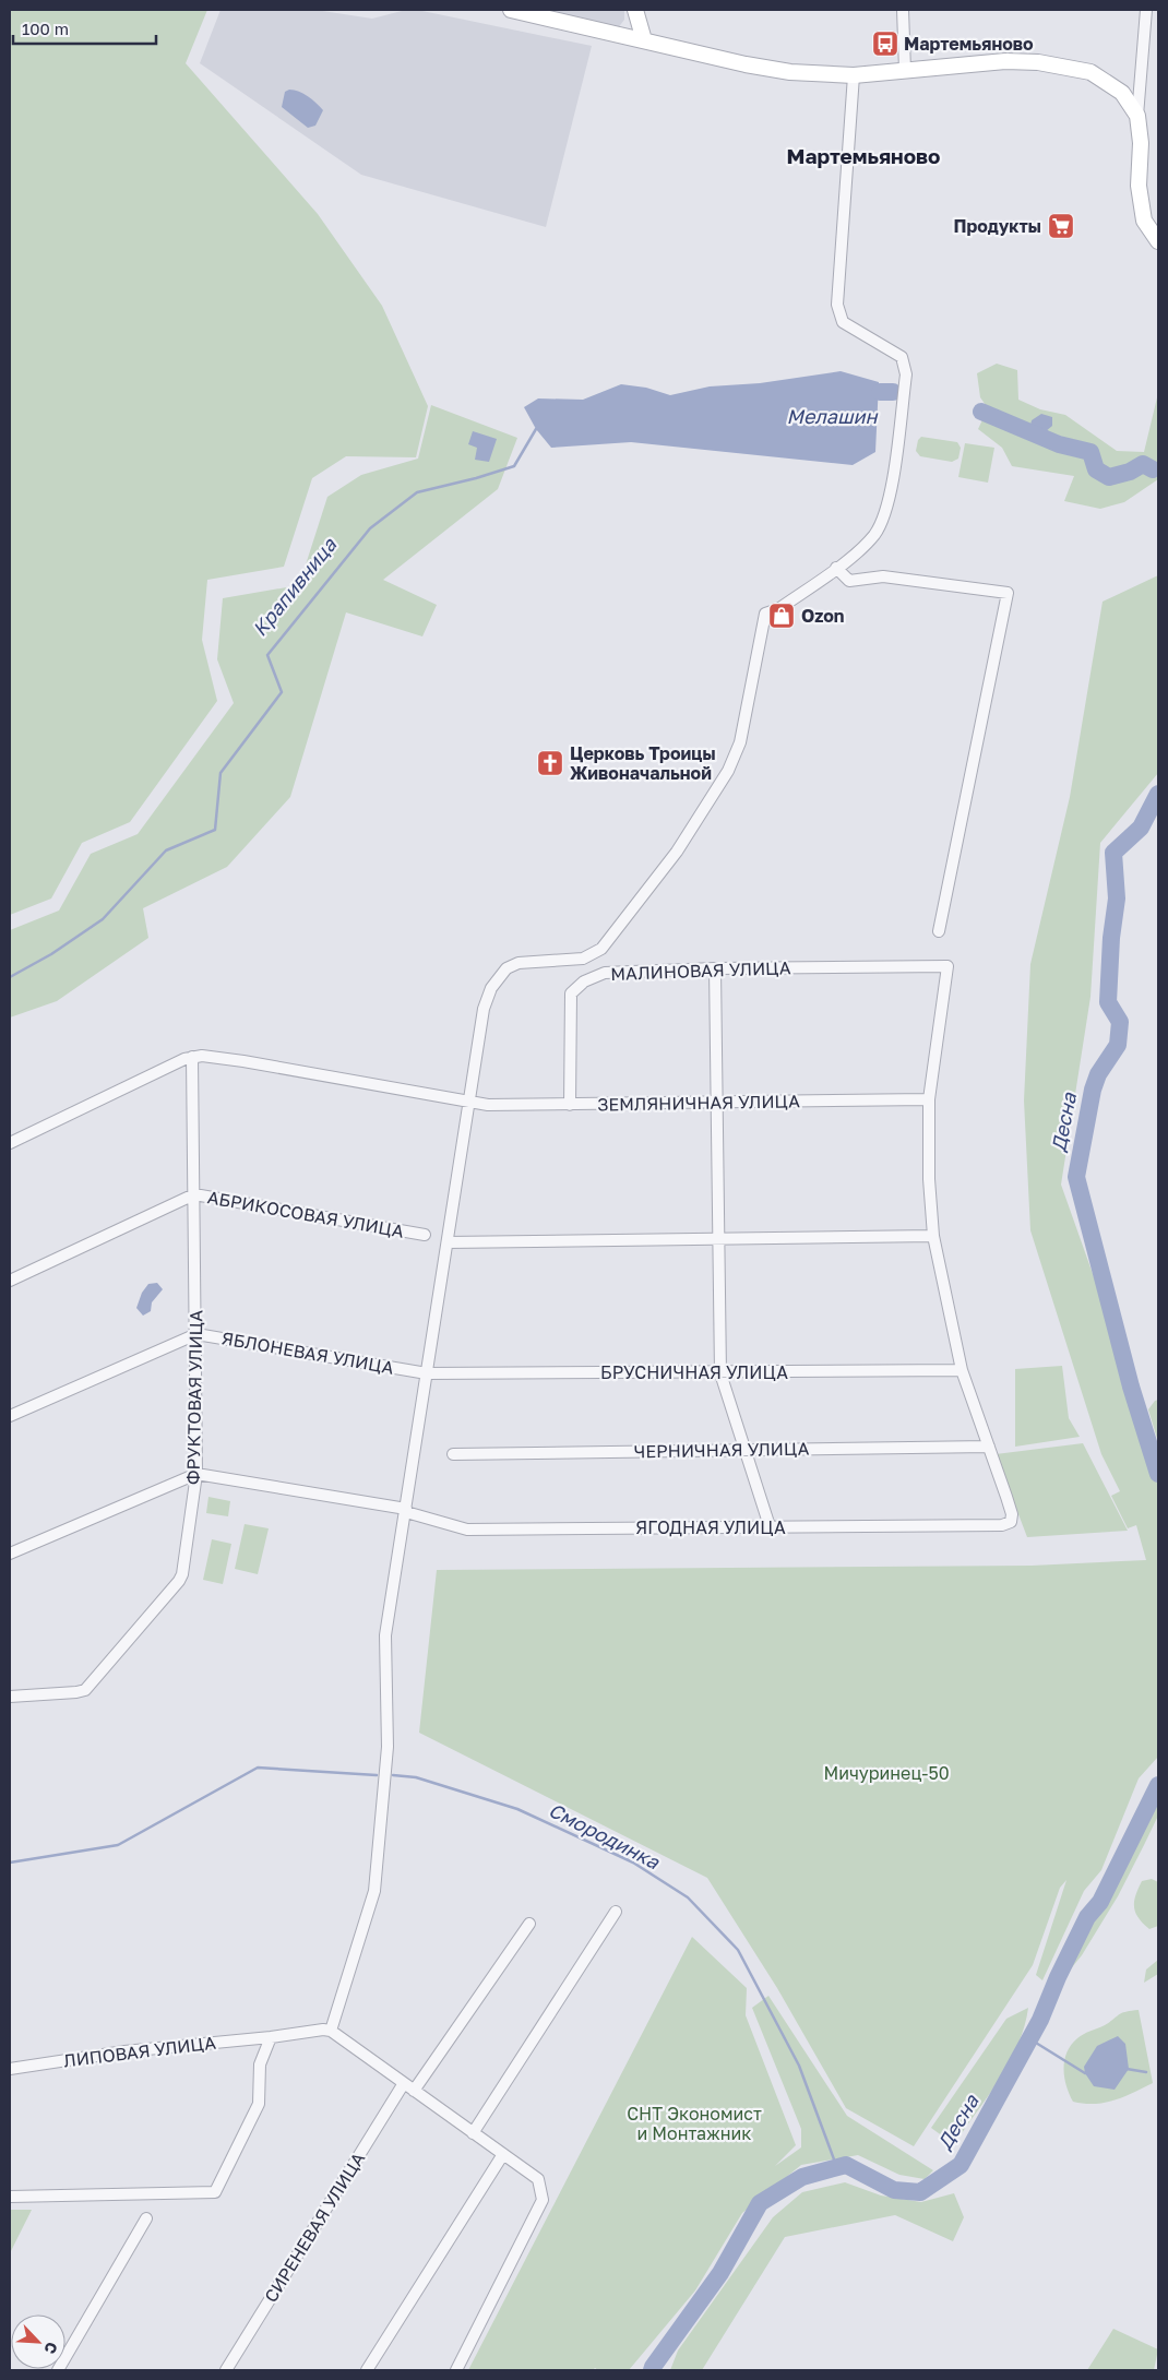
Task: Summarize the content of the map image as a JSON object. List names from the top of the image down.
{
  "streets": {
    "street": [
      "МАЛИНОВАЯ УЛИЦА",
      "ЗЕМЛЯНИЧНАЯ УЛИЦА",
      "АБРИКОСОВАЯ УЛИЦА",
      "ЯБЛОНЕВАЯ УЛИЦА",
      "БРУСНИЧНАЯ УЛИЦА",
      "ФРУКТОВАЯ УЛИЦА",
      "ЧЕРНИЧНАЯ УЛИЦА",
      "ЯГОДНАЯ УЛИЦА",
      "ЛИПОВАЯ УЛИЦА",
      "СИРЕНЕВАЯ УЛИЦА"
    ]
  },
  "crossings": [
    ["МАЛИНОВАЯ УЛИЦА", "ЗЕМЛЯНИЧНАЯ УЛИЦА"],
    ["АБРИКОСОВАЯ УЛИЦА", "ФРУКТОВАЯ УЛИЦА"],
    ["ЯБЛОНЕВАЯ УЛИЦА", "БРУСНИЧНАЯ УЛИЦА"],
    ["ЯБЛОНЕВАЯ УЛИЦА", "ФРУКТОВАЯ УЛИЦА"],
    ["ФРУКТОВАЯ УЛИЦА", "ЯГОДНАЯ УЛИЦА"],
    ["ЧЕРНИЧНАЯ УЛИЦА", "ЯГОДНАЯ УЛИЦА"]
  ],
  "districts": ["Мартемьяново"],
  "water": [
    "Мелашин",
    "Крапивница",
    "Десна",
    "Смородинка"
  ],
  "parks": ["Мичуринец-50", "СНТ Экономист и Монтажник"],
  "places": {
    "bus stop": ["Мартемьяново"],
    "supermarket": ["Продукты"],
    "shop": ["Ozon"],
    "church": ["Церковь Троицы Живоначальной"]
  },
  "scale_bar": "100 m",
  "north": "bottom right"
}
